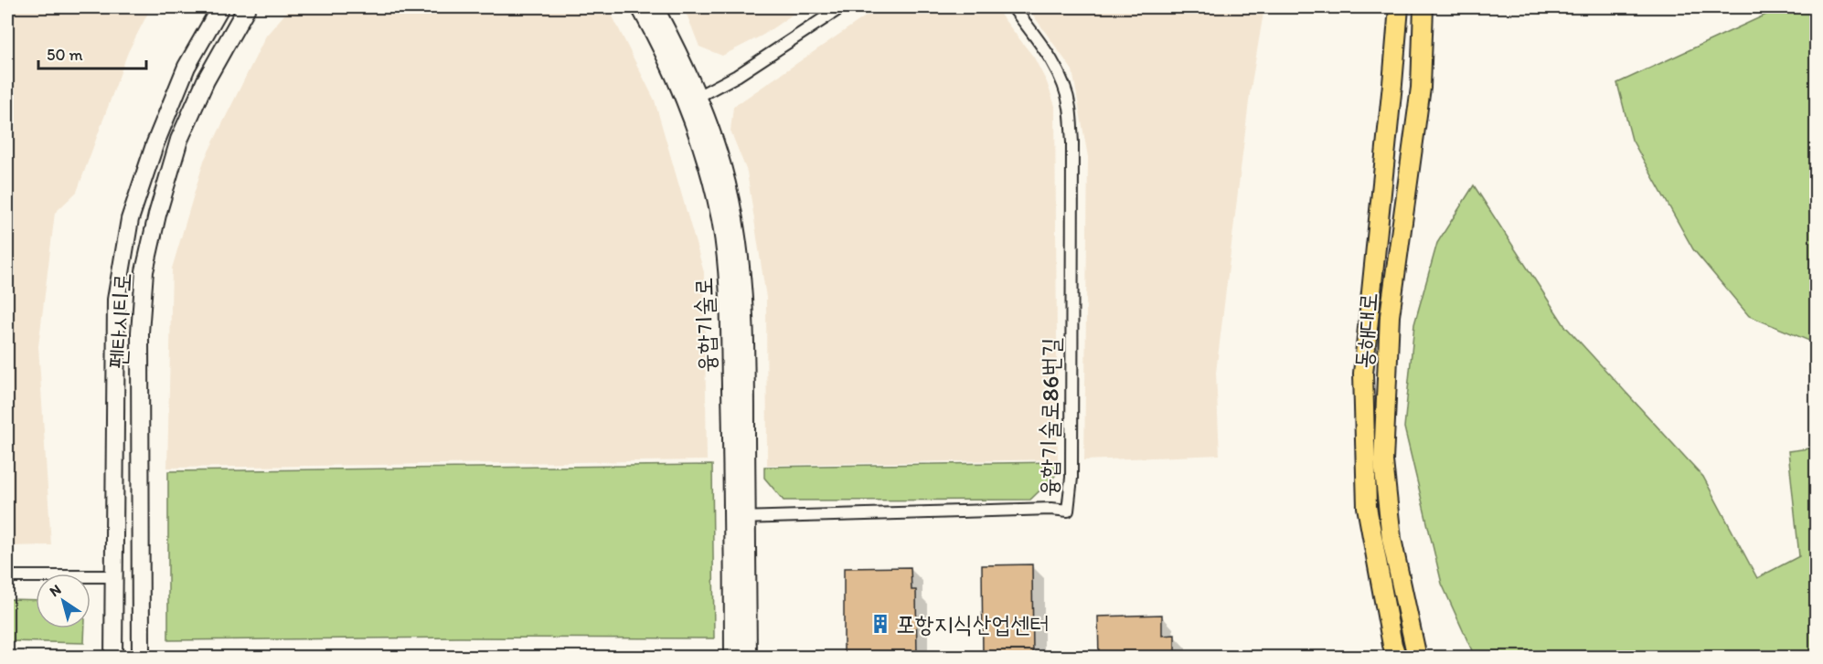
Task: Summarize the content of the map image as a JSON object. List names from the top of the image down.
{
  "streets": {
    "main road": ["동해대로"],
    "street": ["펜타시티로", "융합기술로", "융합기술로86번길"]
  },
  "crossings": [
    ["융합기술로", "융합기술로86번길"]
  ],
  "places": {
    "building": ["포항지식산업센터"]
  },
  "scale_bar": "50 m",
  "north": "top left"
}
